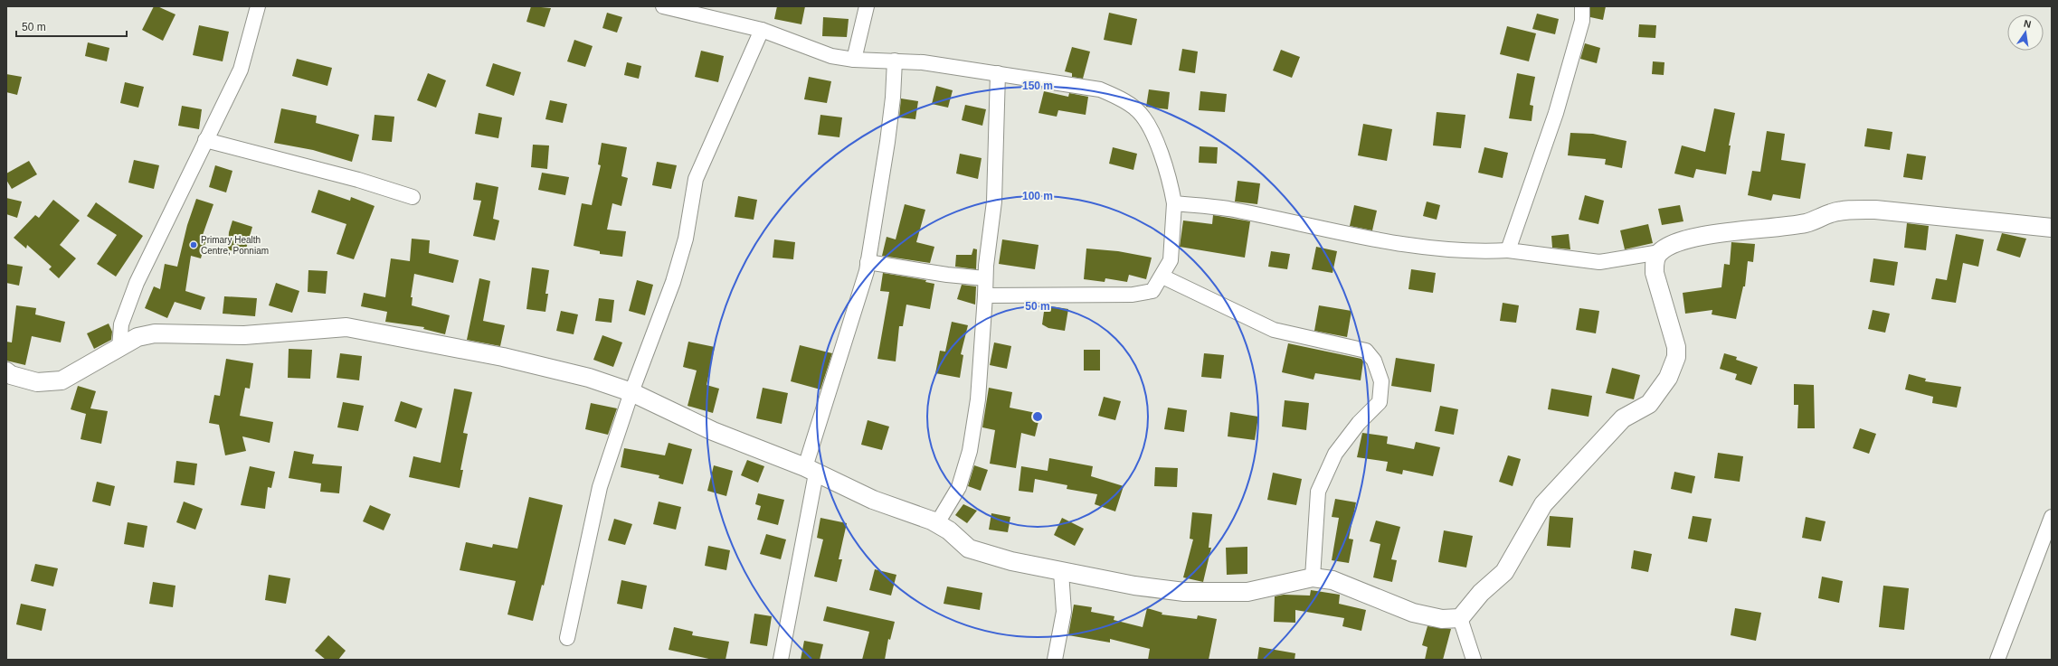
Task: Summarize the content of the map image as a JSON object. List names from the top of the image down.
{
  "places": ["Primary Health Centre, Ponniam"],
  "scale_bar": "50 m",
  "north": "top",
  "rings": ["150 m", "100 m", "50 m"]
}
